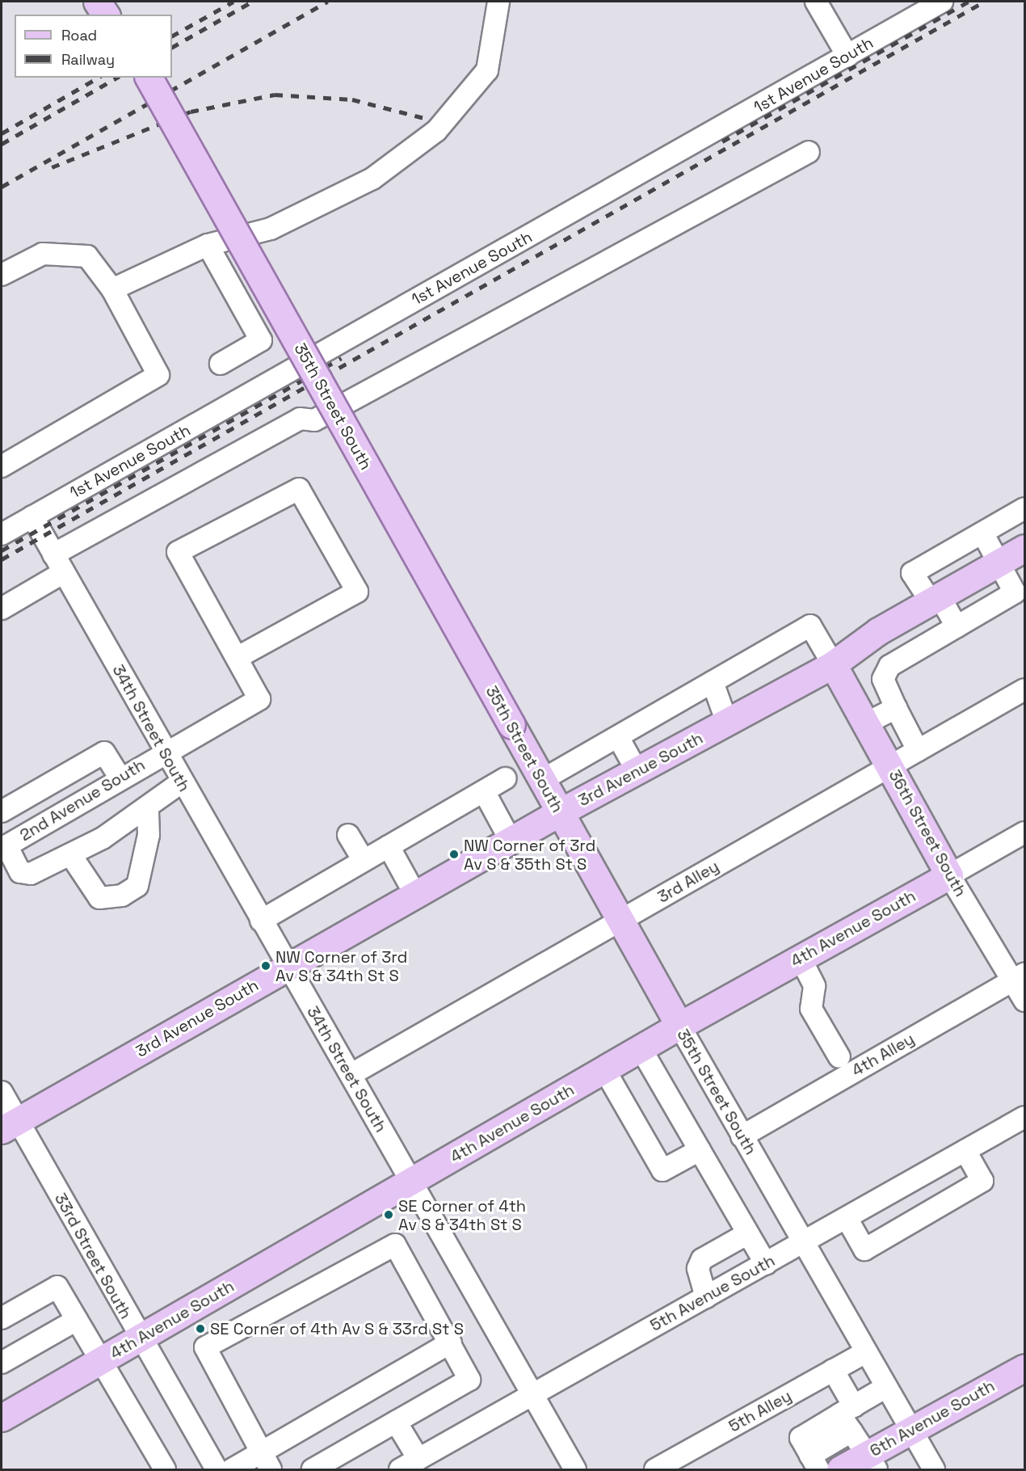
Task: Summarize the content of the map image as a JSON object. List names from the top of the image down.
{
  "streets": {
    "main road": [
      "35th Street South",
      "3rd Avenue South",
      "36th Street South",
      "4th Avenue South",
      "6th Avenue South"
    ],
    "street": [
      "1st Avenue South",
      "34th Street South",
      "2nd Avenue South",
      "3rd Alley",
      "4th Alley",
      "33rd Street South",
      "5th Avenue South",
      "5th Alley"
    ]
  },
  "crossings": [
    ["1st Avenue South", "34th Street South"],
    ["35th Street South", "3rd Avenue South"],
    ["35th Street South", "3rd Alley"],
    ["35th Street South", "4th Avenue South"],
    ["35th Street South", "4th Alley"],
    ["35th Street South", "5th Avenue South"],
    ["35th Street South", "5th Alley"],
    ["35th Street South", "6th Avenue South"],
    ["34th Street South", "3rd Avenue South"],
    ["34th Street South", "2nd Avenue South"],
    ["34th Street South", "3rd Alley"],
    ["34th Street South", "4th Avenue South"],
    ["34th Street South", "5th Avenue South"],
    ["3rd Avenue South", "36th Street South"],
    ["3rd Avenue South", "33rd Street South"],
    ["36th Street South", "3rd Alley"],
    ["36th Street South", "4th Avenue South"],
    ["36th Street South", "4th Alley"],
    ["4th Avenue South", "33rd Street South"]
  ],
  "places": [
    "NW Corner of 3rd Av S & 35th St S",
    "NW Corner of 3rd Av S & 34th St S",
    "SE Corner of 4th Av S & 34th St S",
    "SE Corner of 4th Av S & 33rd St S"
  ],
  "legend": ["Road", "Railway"]
}
